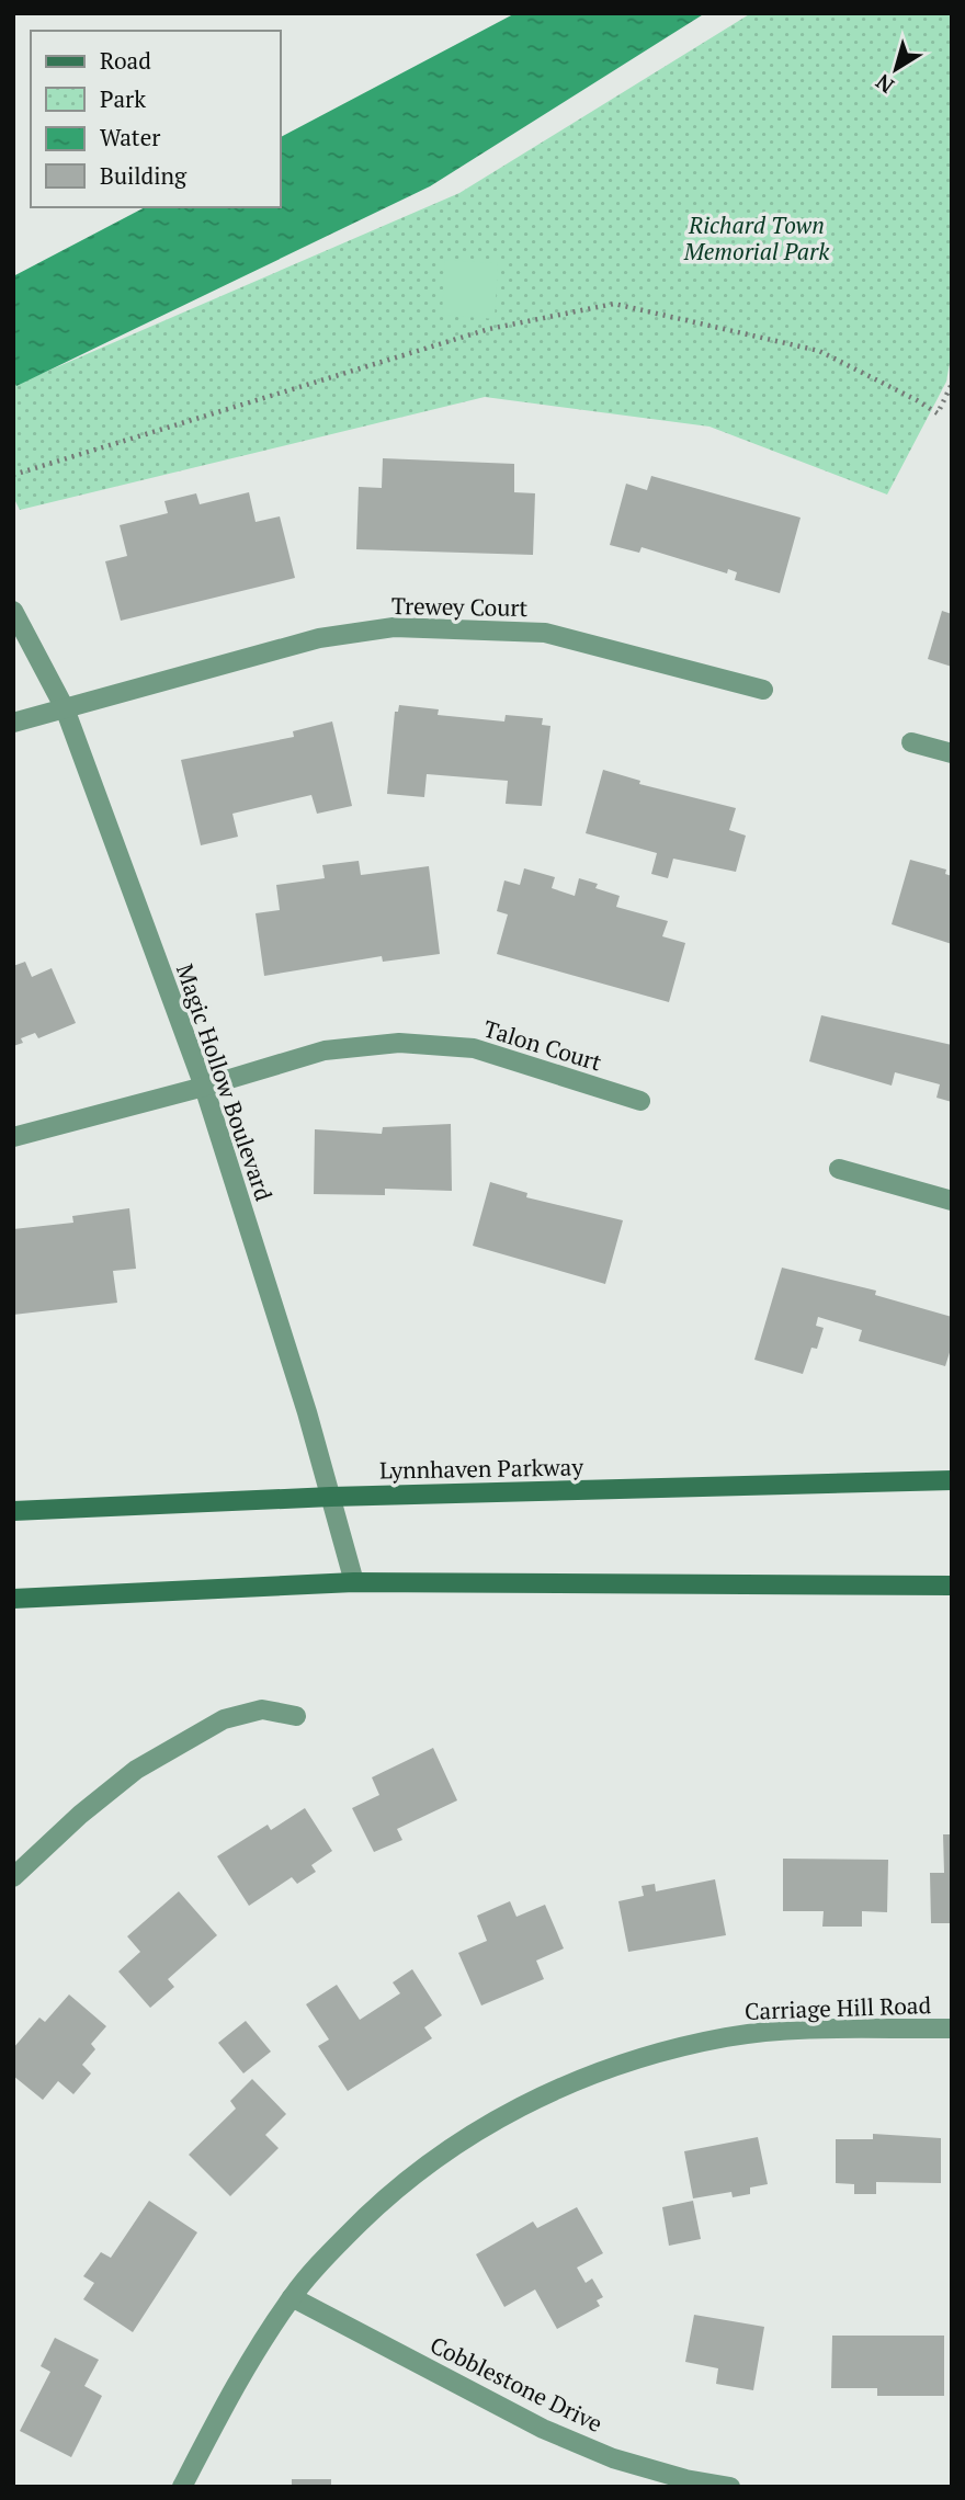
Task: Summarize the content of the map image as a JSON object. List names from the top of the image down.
{
  "streets": {
    "main road": ["Lynnhaven Parkway"],
    "street": [
      "Trewey Court",
      "Talon Court",
      "Magic Hollow Boulevard",
      "Carriage Hill Road",
      "Cobblestone Drive"
    ]
  },
  "crossings": [
    ["Trewey Court", "Magic Hollow Boulevard"],
    ["Talon Court", "Magic Hollow Boulevard"],
    ["Magic Hollow Boulevard", "Lynnhaven Parkway"],
    ["Carriage Hill Road", "Cobblestone Drive"]
  ],
  "parks": ["Richard Town Memorial Park"],
  "legend": [
    "Road",
    "Park",
    "Water",
    "Building"
  ],
  "north": "bottom left"
}
